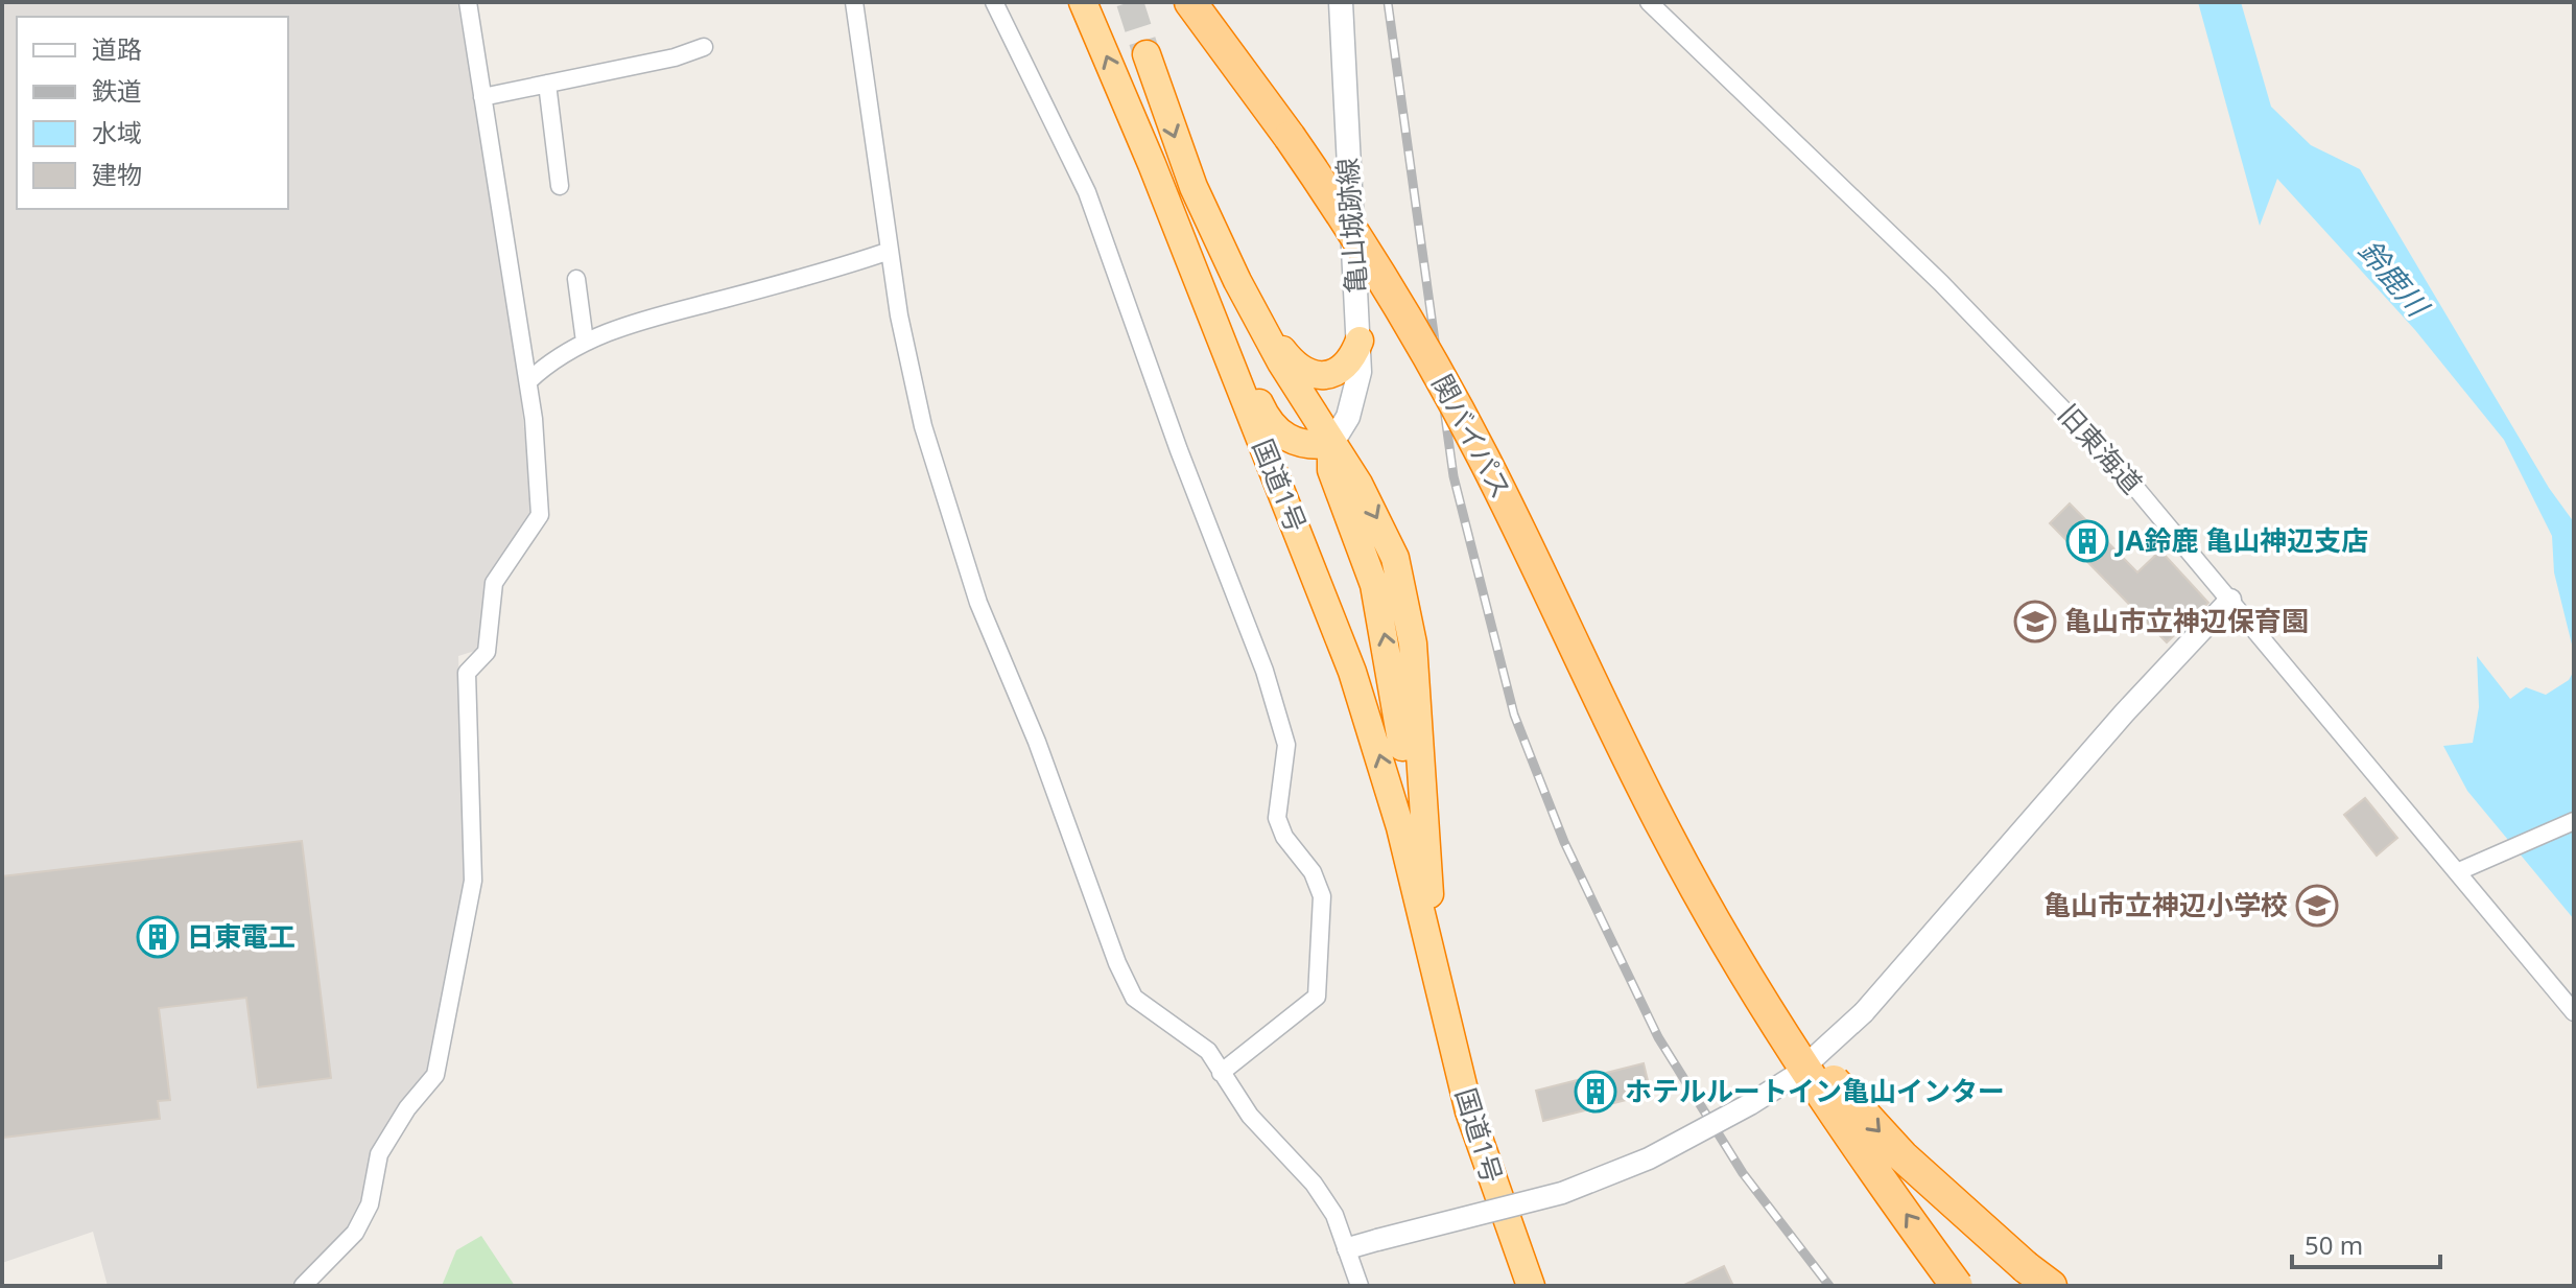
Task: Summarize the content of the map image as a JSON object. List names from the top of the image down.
{
  "streets": {
    "highway": ["関バイパス", "国道1号"],
    "main road": ["亀山城跡線"],
    "street": ["旧東海道"]
  },
  "crossings": [
    ["亀山城跡線", "国道1号"]
  ],
  "water": ["鈴鹿川"],
  "places": {
    "building": ["JA鈴鹿 亀山神辺支店", "日東電工", "ホテルルートイン亀山インター"],
    "school or university": ["亀山市立神辺保育園", "亀山市立神辺小学校"]
  },
  "legend": [
    "道路",
    "鉄道",
    "水域",
    "建物"
  ],
  "scale_bar": "50 m"
}
